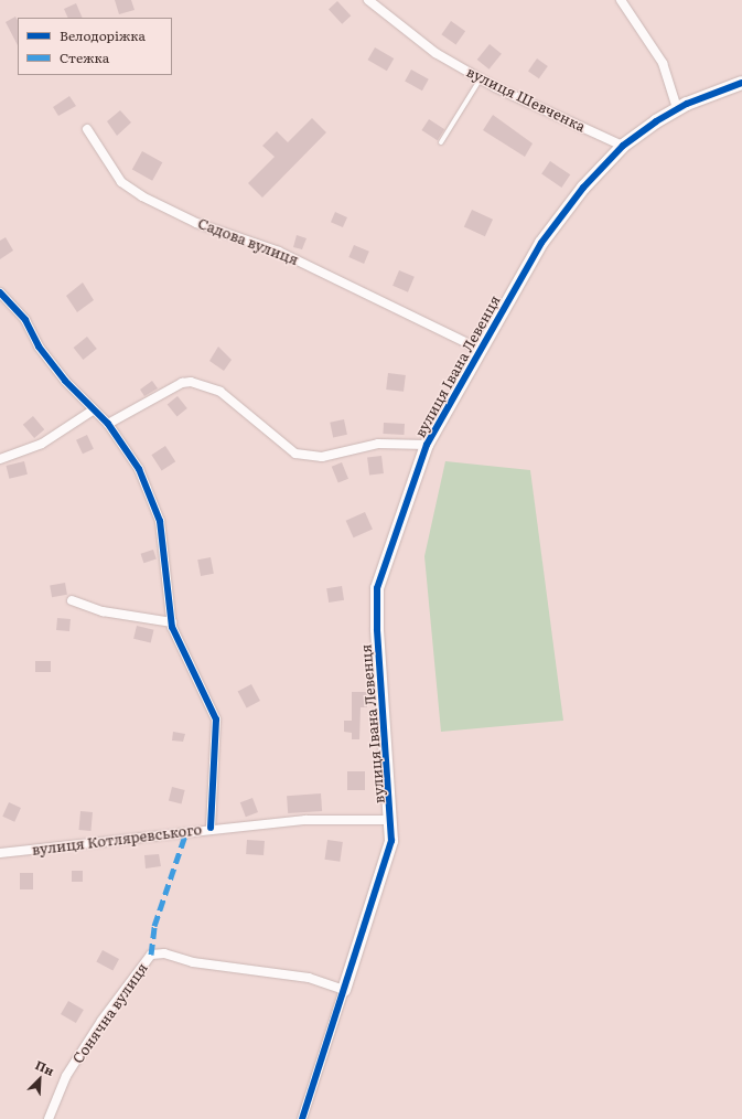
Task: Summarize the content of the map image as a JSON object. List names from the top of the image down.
{
  "streets": {
    "street": [
      "вулиця Шевченка",
      "Садова вулиця",
      "вулиця Івана Левенця",
      "вулиця Котляревського",
      "Сонячна вулиця"
    ]
  },
  "crossings": [
    ["вулиця Шевченка", "вулиця Івана Левенця"],
    ["Садова вулиця", "вулиця Івана Левенця"],
    ["вулиця Івана Левенця", "вулиця Котляревського"],
    ["вулиця Івана Левенця", "Сонячна вулиця"]
  ],
  "legend": ["Велодоріжка", "Стежка"],
  "north": "top right"
}
